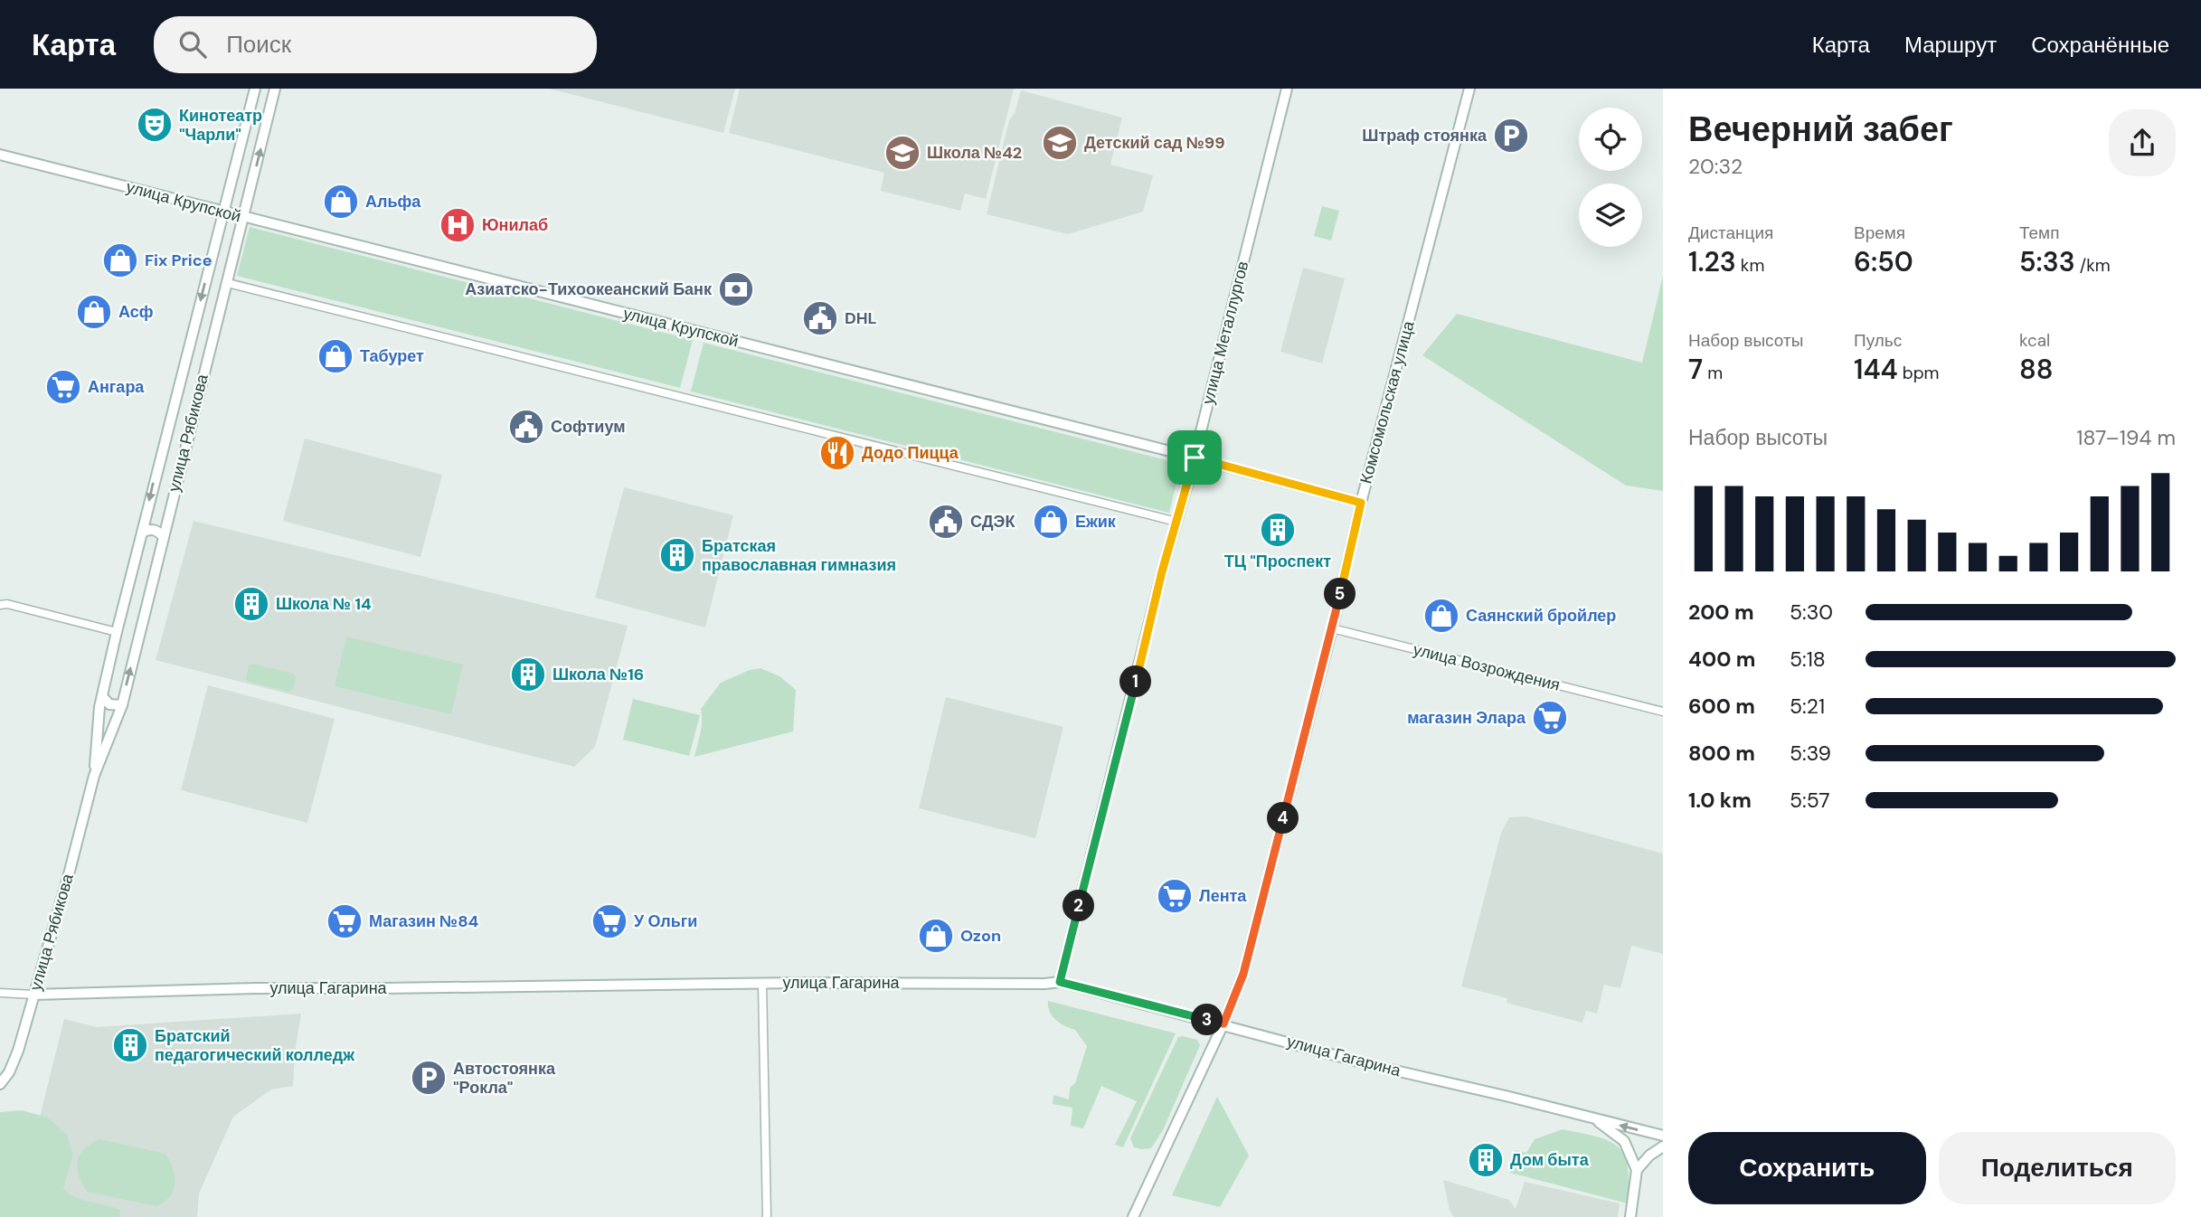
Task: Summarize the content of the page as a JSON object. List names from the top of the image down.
{
  "streets": {
    "street": [
      "улица Крупской",
      "улица Металлургов",
      "Комсомольская улица",
      "улица Рябикова",
      "улица Возрождения",
      "улица Гагарина"
    ]
  },
  "crossings": [
    ["улица Крупской", "улица Металлургов"],
    ["улица Крупской", "Комсомольская улица"],
    ["улица Крупской", "улица Рябикова"],
    ["улица Металлургов", "улица Гагарина"],
    ["Комсомольская улица", "улица Возрождения"],
    ["Комсомольская улица", "улица Гагарина"],
    ["улица Рябикова", "улица Гагарина"]
  ],
  "places": {
    "theatre": ["Кинотеатр \"Чарли\""],
    "parking": ["Штраф стоянка", "Автостоянка \"Рокла\""],
    "school or university": ["Детский сад №99", "Школа №42"],
    "shop": [
      "Альфа",
      "Fix Price",
      "Асф",
      "Табурет",
      "Ежик",
      "Саянский бройлер",
      "Ozon"
    ],
    "hospital": ["Юнилаб"],
    "bank": ["Азиатско-Тихоокеанский Банк"],
    "public building": ["DHL", "Софтиум", "СДЭК"],
    "supermarket": [
      "Ангара",
      "магазин Элара",
      "Лента",
      "Магазин №84",
      "У Ольги"
    ],
    "restaurant": ["Додо Пицца"],
    "building": [
      "ТЦ \"Проспект",
      "Братская православная гимназия",
      "Школа № 14",
      "Школа №16",
      "Братский педагогический колледж",
      "Дом быта"
    ]
  },
  "page": {
    "header": "Карта",
    "search": "Поиск",
    "nav": ["Карта", "Маршрут", "Сохранённые"],
    "heading": ["Вечерний забег", "20:32"],
    "stats": [
      ["Дистанция", "1.23 km"],
      ["Время", "6:50"],
      ["Темп", "5:33 /km"],
      ["Набор высоты", "7 m"],
      ["Пульс", "144 bpm"],
      ["kcal", "88"]
    ],
    "chart": ["Набор высоты", "187–194 m"],
    "pins": [
      "5",
      "1",
      "4",
      "2",
      "3"
    ],
    "list": [
      {
        "name": "200 m",
        "note": "5:30"
      },
      {
        "name": "400 m",
        "note": "5:18"
      },
      {
        "name": "600 m",
        "note": "5:21"
      },
      {
        "name": "800 m",
        "note": "5:39"
      },
      {
        "name": "1.0 km",
        "note": "5:57"
      }
    ],
    "buttons": ["Сохранить", "Поделиться"]
  }
}
